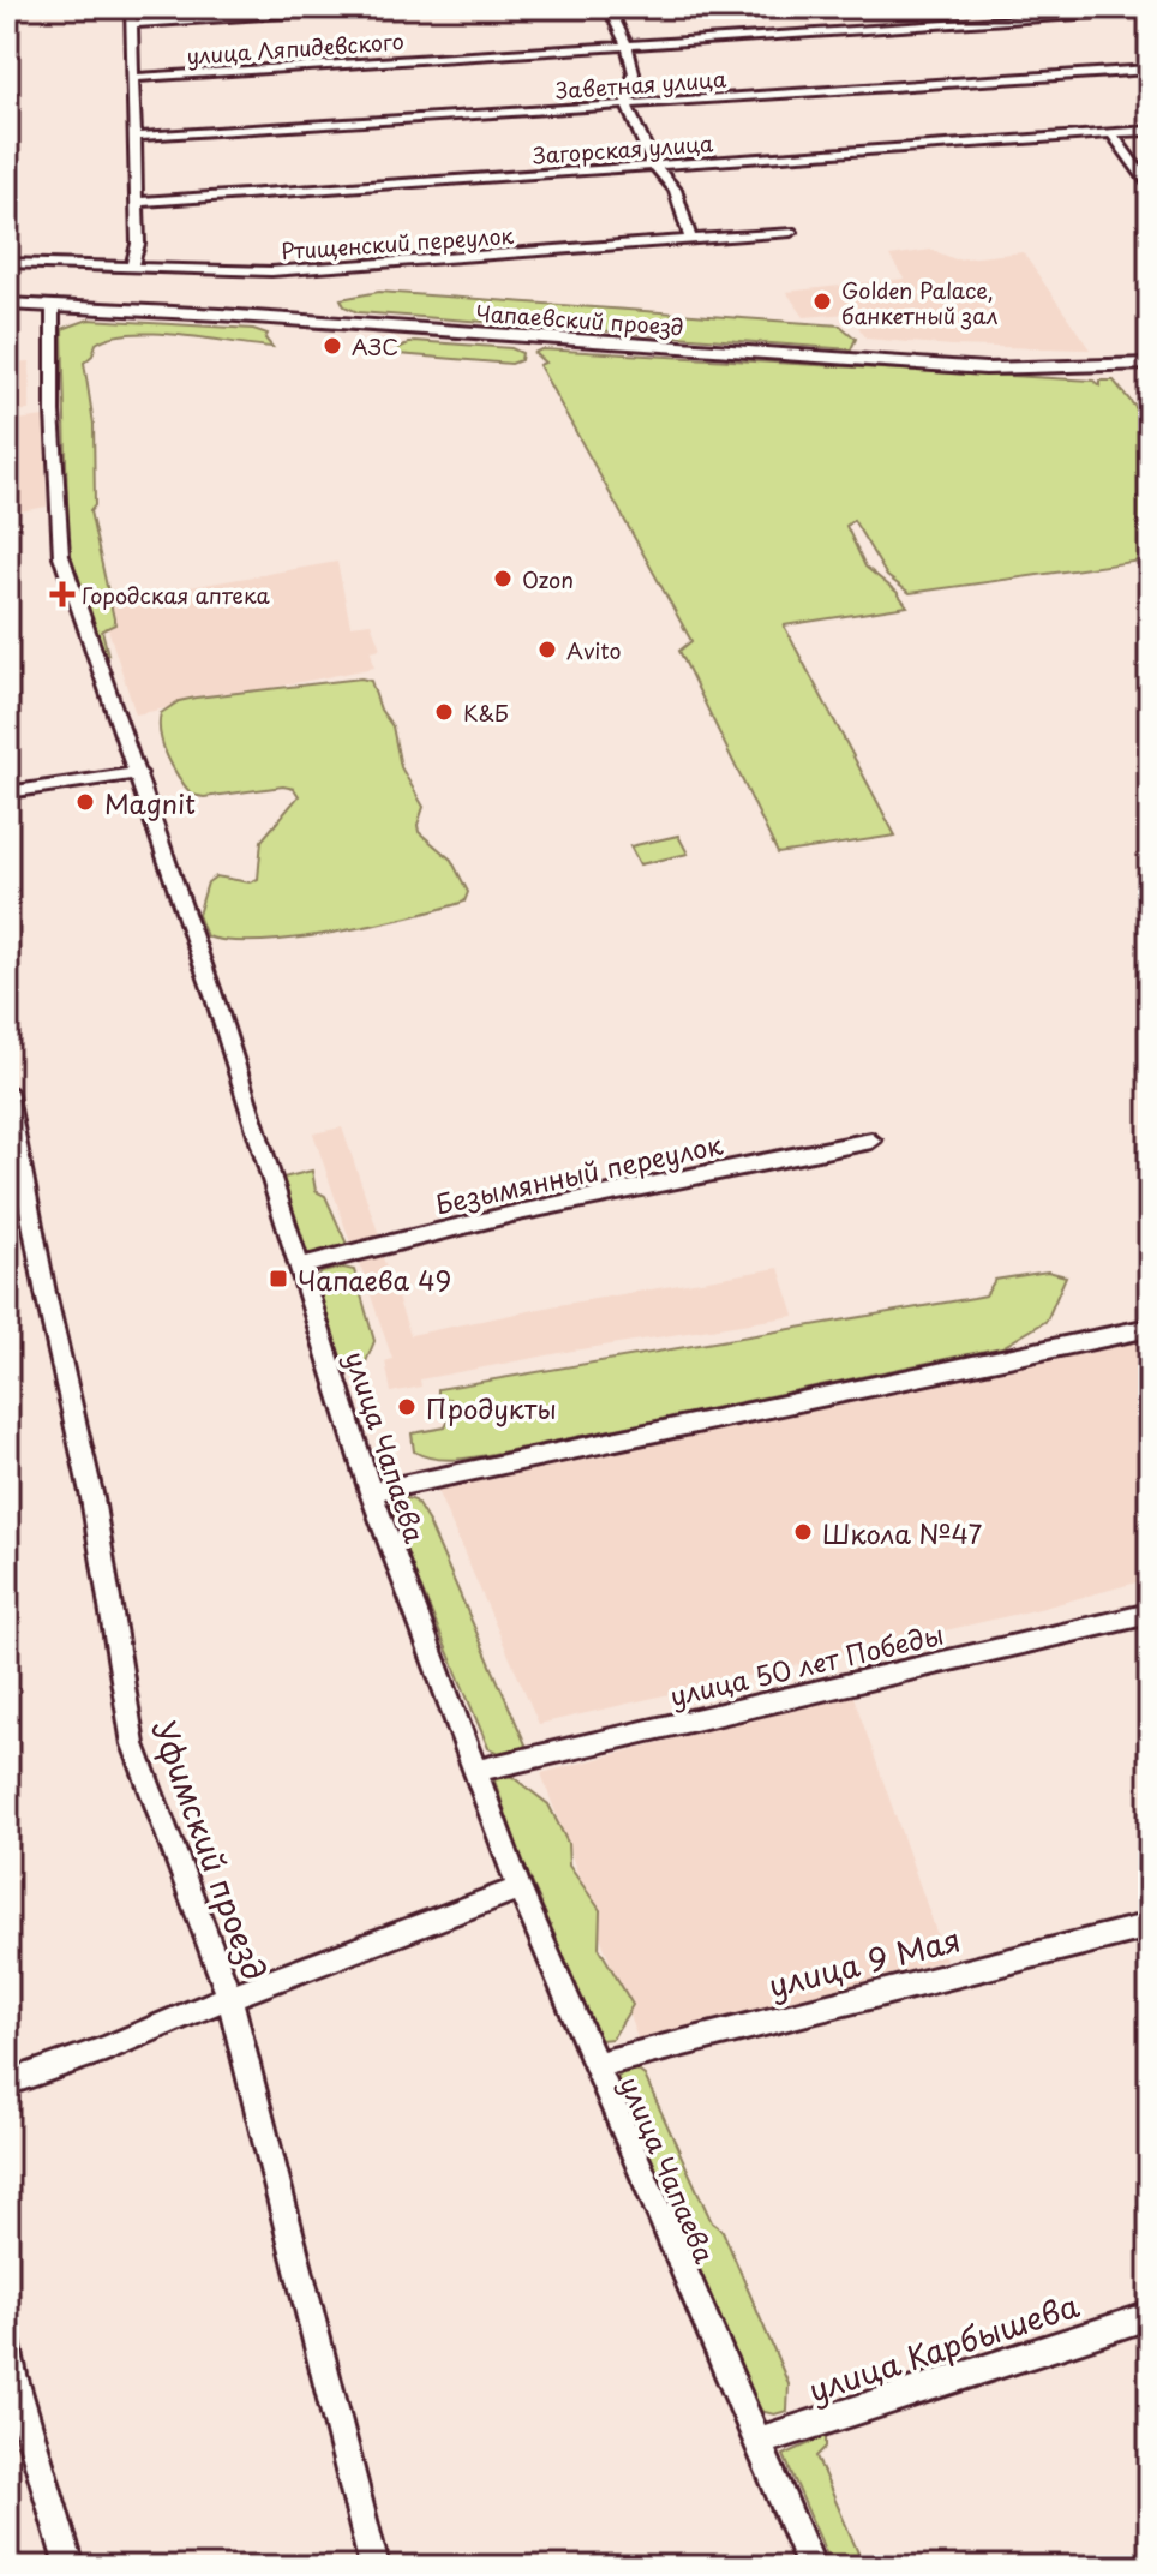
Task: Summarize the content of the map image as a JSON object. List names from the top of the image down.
{
  "streets": {
    "main road": ["Чапаевский проезд"],
    "street": [
      "улица Ляпидевского",
      "Заветная улица",
      "Загорская улица",
      "Ртищенский переулок",
      "Безымянный переулок",
      "улица Чапаева",
      "улица 50 лет Победы",
      "Уфимский проезд",
      "улица 9 Мая",
      "улица Карбышева"
    ]
  },
  "crossings": [
    ["Чапаевский проезд", "улица Чапаева"],
    ["Безымянный переулок", "улица Чапаева"],
    ["улица Чапаева", "улица 50 лет Победы"],
    ["улица Чапаева", "улица 9 Мая"],
    ["улица Чапаева", "улица Карбышева"]
  ],
  "places": {
    "other": [
      "Golden Palace, банкетный зал",
      "АЗС",
      "Ozon",
      "Avito",
      "К&Б",
      "Magnit",
      "Продукты",
      "Школа №47"
    ],
    "health": ["Городская аптека"],
    "transit": ["Чапаева 49"]
  }
}
